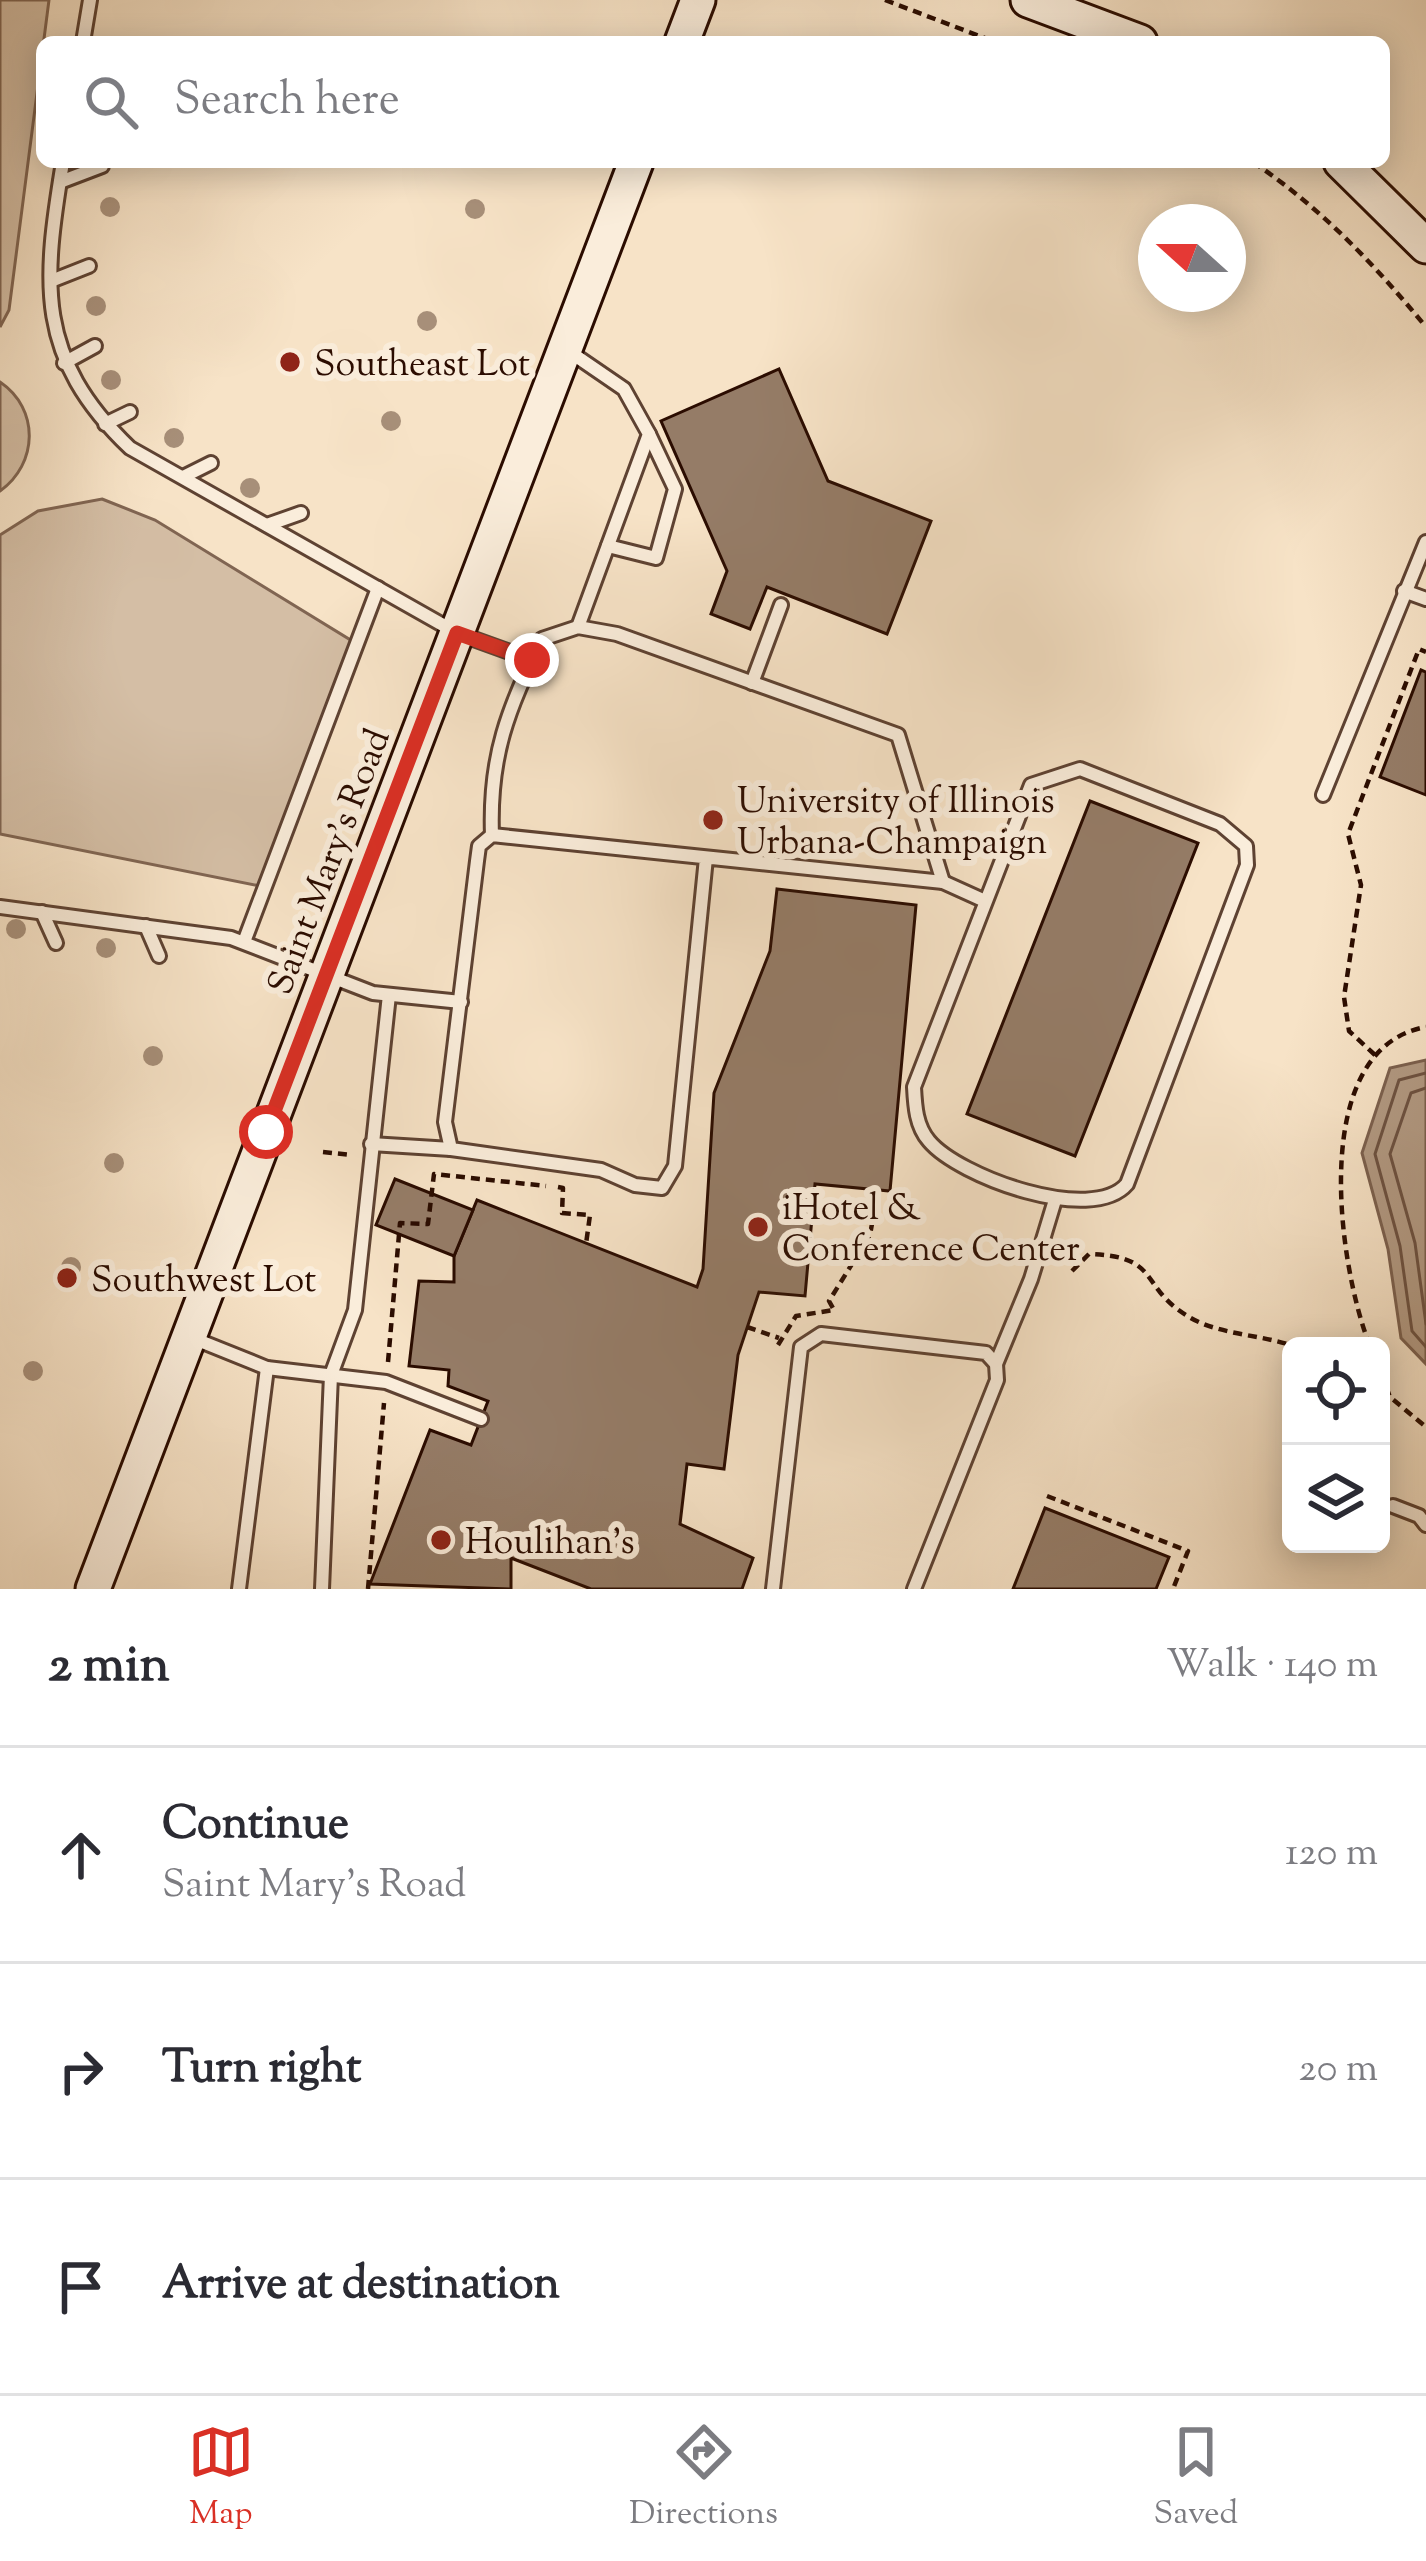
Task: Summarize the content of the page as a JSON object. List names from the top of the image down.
{
  "streets": {
    "main road": ["Saint Mary's Road"]
  },
  "places": [
    "Southeast Lot",
    "University of Illinois Urbana-Champaign",
    "iHotel & Conference Center",
    "Southwest Lot",
    "Houlihan's"
  ],
  "north": "left",
  "page": {
    "search": "Search here",
    "heading": ["2 min", "Walk · 140 m"],
    "list": [
      ["Continue", "Saint Mary's Road", "120 m"],
      ["Turn right", "20 m"],
      "Arrive at destination"
    ],
    "nav": ["Map", "Directions", "Saved"]
  }
}
